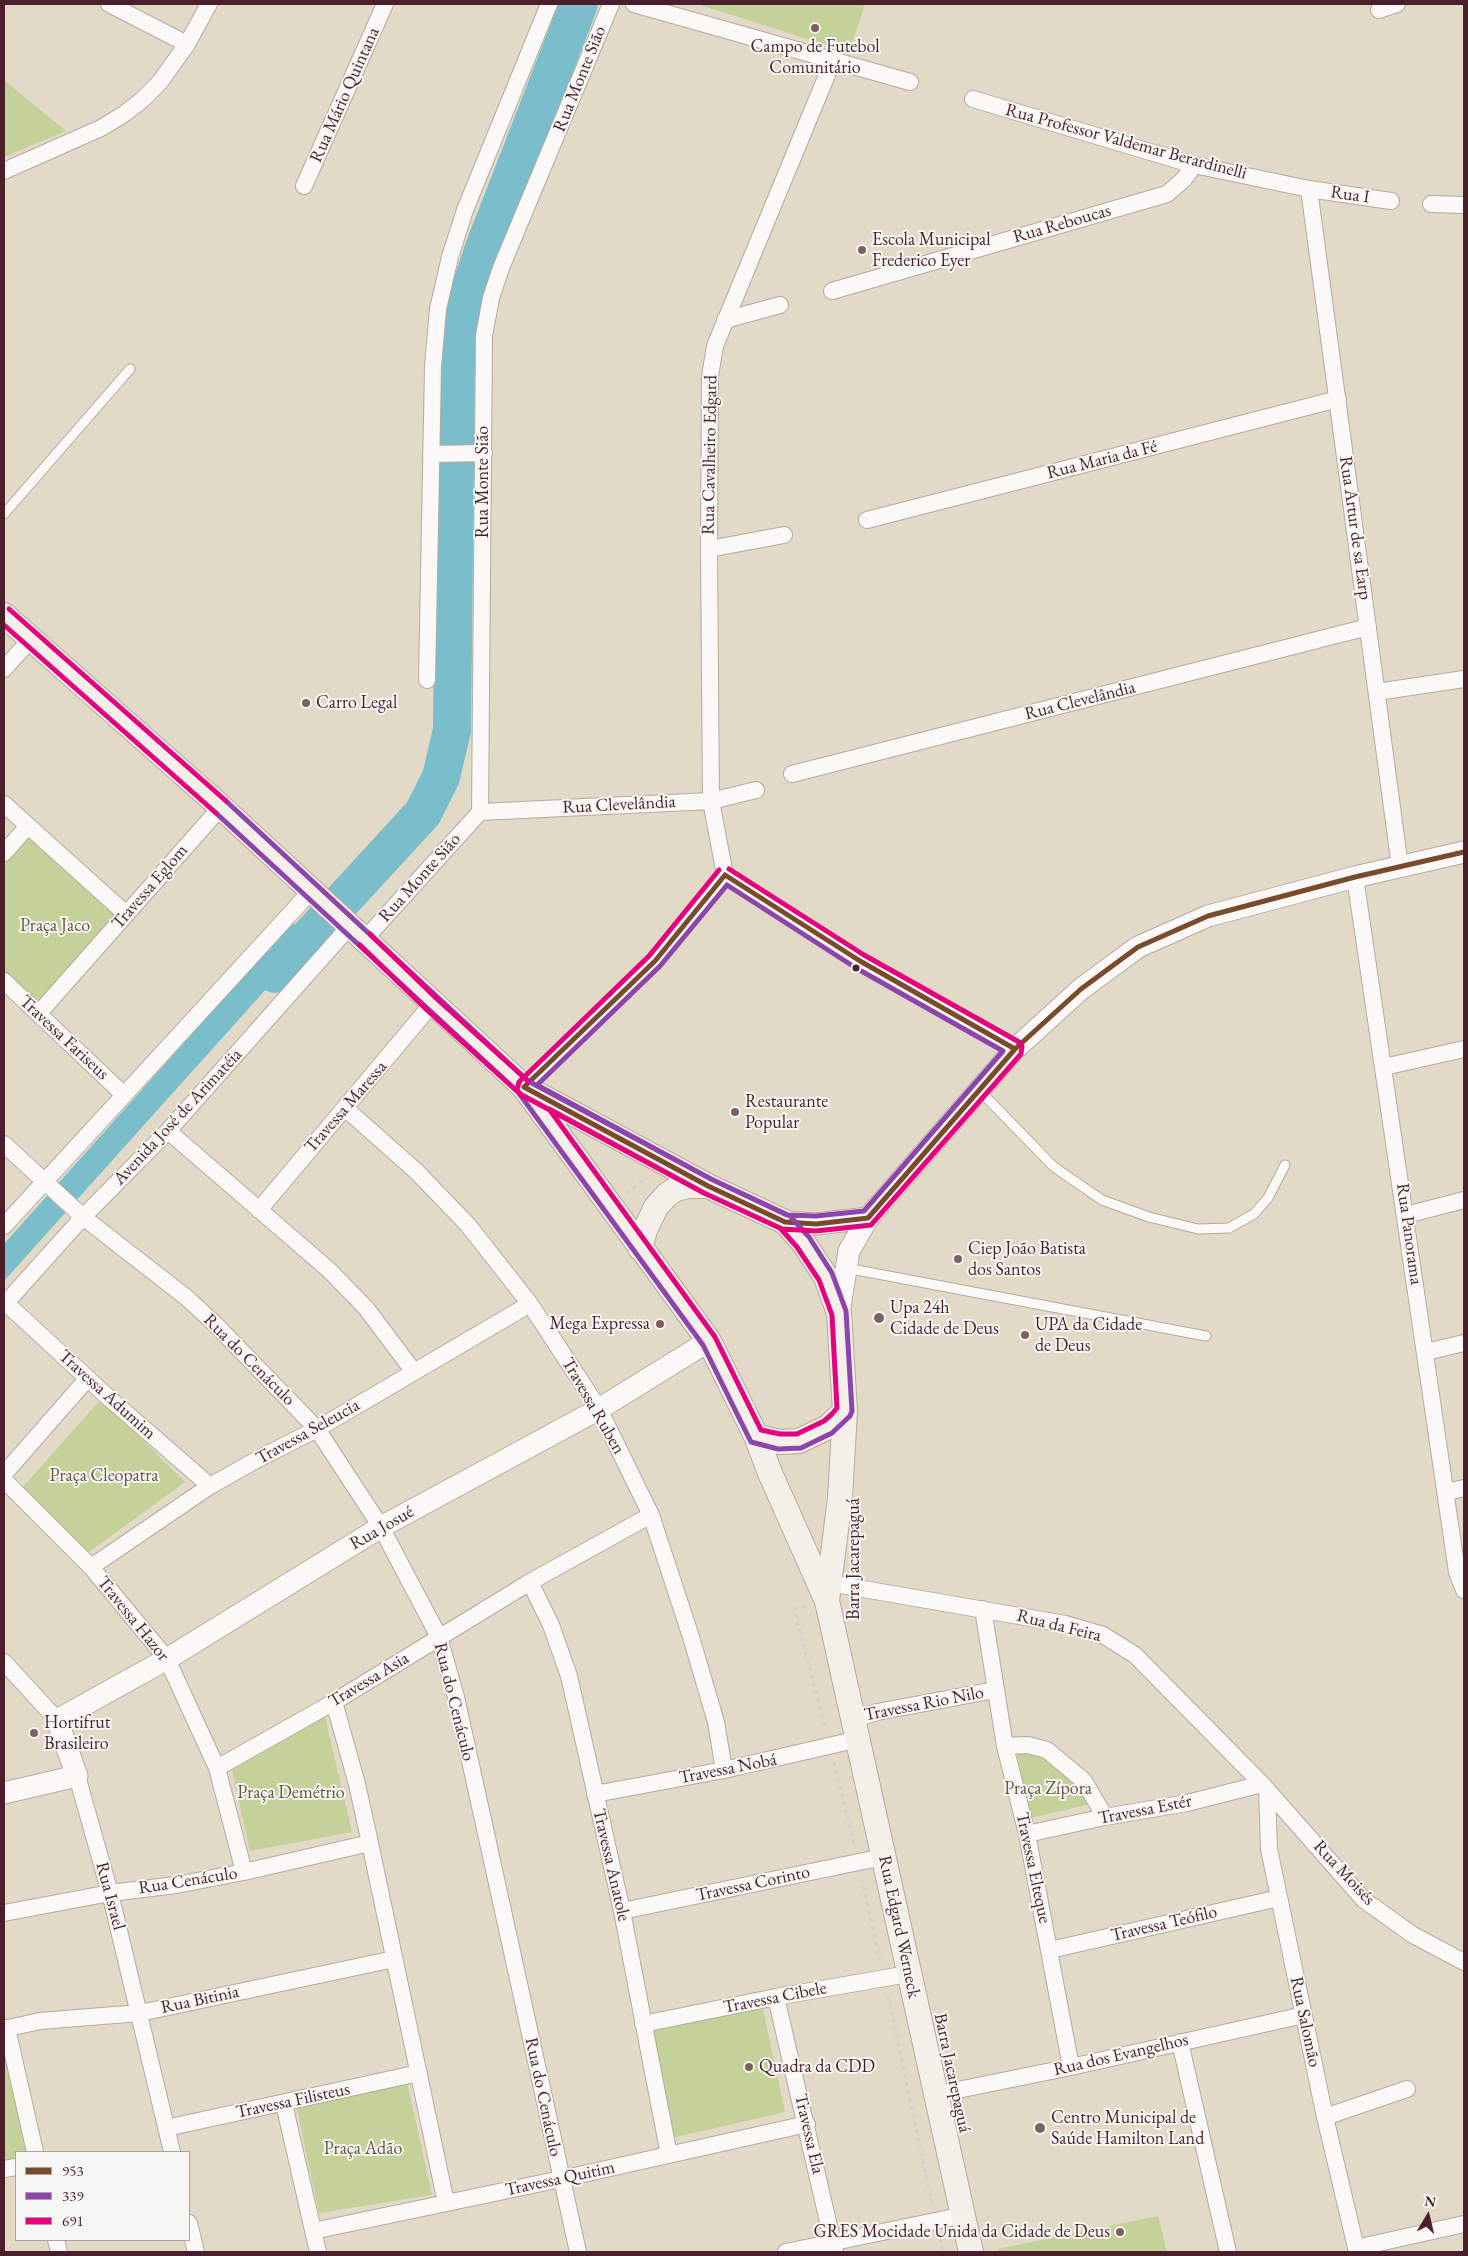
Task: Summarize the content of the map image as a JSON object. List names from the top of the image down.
{
  "streets": {
    "main road": ["Rua Edgard Werneck"],
    "street": [
      "Rua Monte Sião",
      "Rua Mário Quintana",
      "Rua Professor Valdemar Berardinelli",
      "Rua I",
      "Rua Reboucas",
      "Rua Cavalheiro Edgard",
      "Rua Maria da Fé",
      "Rua Artur de sa Earp",
      "Rua Clevelândia",
      "Travessa Eglom",
      "Travessa Fariseus",
      "Travessa Maressa",
      "Avenida José de Arimatéia",
      "Rua Panorama",
      "Rua do Cenáculo",
      "Travessa Adumim",
      "Travessa Ruben",
      "Travessa Seleucia",
      "Rua Josué",
      "Travessa Hazor",
      "Rua da Feira",
      "Travessa Asia",
      "Travessa Rio Nilo",
      "Travessa Nobá",
      "Travessa Estér",
      "Travessa Anatole",
      "Travessa Elteque",
      "Rua Moisés",
      "Rua Cenáculo",
      "Travessa Corinto",
      "Rua Israel",
      "Travessa Teófilo",
      "Travessa Cibele",
      "Rua Bitinia",
      "Rua Salomão",
      "Rua dos Evangelhos",
      "Travessa Filisteus",
      "Travessa Ela",
      "Travessa Quitim"
    ],
    "path": ["Barra Jacarepaguá"]
  },
  "crossings": [
    ["Rua Monte Sião", "Rua Clevelândia"],
    ["Rua Monte Sião", "Avenida José de Arimatéia"],
    ["Rua Professor Valdemar Berardinelli", "Rua I"],
    ["Rua Professor Valdemar Berardinelli", "Rua Reboucas"],
    ["Rua Professor Valdemar Berardinelli", "Rua Artur de sa Earp"],
    ["Rua I", "Rua Artur de sa Earp"],
    ["Rua Cavalheiro Edgard", "Rua Clevelândia"],
    ["Rua Maria da Fé", "Rua Artur de sa Earp"],
    ["Rua Artur de sa Earp", "Rua Clevelândia"],
    ["Travessa Eglom", "Travessa Fariseus"],
    ["Travessa Maressa", "Travessa Ruben"],
    ["Avenida José de Arimatéia", "Rua do Cenáculo"],
    ["Avenida José de Arimatéia", "Travessa Adumim"],
    ["Rua do Cenáculo", "Travessa Seleucia"],
    ["Rua do Cenáculo", "Rua Josué"],
    ["Rua do Cenáculo", "Travessa Asia"],
    ["Rua do Cenáculo", "Travessa Quitim"],
    ["Travessa Adumim", "Travessa Seleucia"],
    ["Travessa Ruben", "Travessa Seleucia"],
    ["Travessa Ruben", "Rua Josué"],
    ["Travessa Ruben", "Travessa Asia"],
    ["Travessa Ruben", "Travessa Nobá"],
    ["Travessa Seleucia", "Travessa Hazor"],
    ["Rua Josué", "Travessa Hazor"],
    ["Rua Josué", "Rua Israel"],
    ["Barra Jacarepaguá", "Rua da Feira"],
    ["Barra Jacarepaguá", "Travessa Nobá"],
    ["Barra Jacarepaguá", "Travessa Corinto"],
    ["Barra Jacarepaguá", "Rua Edgard Werneck"],
    ["Barra Jacarepaguá", "Travessa Cibele"],
    ["Travessa Hazor", "Travessa Asia"],
    ["Travessa Hazor", "Rua Cenáculo"],
    ["Rua da Feira", "Travessa Estér"],
    ["Rua da Feira", "Travessa Elteque"],
    ["Rua da Feira", "Rua Moisés"],
    ["Rua da Feira", "Rua Edgard Werneck"],
    ["Rua da Feira", "Rua Salomão"],
    ["Travessa Asia", "Travessa Anatole"],
    ["Travessa Rio Nilo", "Travessa Nobá"],
    ["Travessa Rio Nilo", "Travessa Elteque"],
    ["Travessa Rio Nilo", "Rua Edgard Werneck"],
    ["Travessa Nobá", "Travessa Anatole"],
    ["Travessa Nobá", "Rua Edgard Werneck"],
    ["Travessa Estér", "Travessa Elteque"],
    ["Travessa Estér", "Rua Moisés"],
    ["Travessa Estér", "Rua Salomão"],
    ["Travessa Anatole", "Travessa Corinto"],
    ["Travessa Anatole", "Travessa Cibele"],
    ["Travessa Anatole", "Travessa Quitim"],
    ["Travessa Elteque", "Travessa Teófilo"],
    ["Travessa Elteque", "Rua dos Evangelhos"],
    ["Rua Moisés", "Rua Salomão"],
    ["Rua Cenáculo", "Rua Israel"],
    ["Travessa Corinto", "Rua Edgard Werneck"],
    ["Rua Israel", "Rua Bitinia"],
    ["Rua Israel", "Travessa Filisteus"],
    ["Travessa Teófilo", "Rua Salomão"],
    ["Rua Edgard Werneck", "Travessa Cibele"],
    ["Rua Edgard Werneck", "Rua dos Evangelhos"],
    ["Travessa Cibele", "Travessa Ela"],
    ["Rua Salomão", "Rua dos Evangelhos"],
    ["Travessa Ela", "Travessa Quitim"]
  ],
  "parks": [
    "Praça Jaco",
    "Praça Cleopatra",
    "Praça Zípora",
    "Praça Demétrio",
    "Praça Adão"
  ],
  "places": [
    "Campo de Futebol Comunitário",
    "Escola Municipal Frederico Eyer",
    "Carro Legal",
    "Restaurante Popular",
    "Ciep João Batista dos Santos",
    "Upa 24h Cidade de Deus",
    "Mega Expressa",
    "UPA da Cidade de Deus",
    "Hortifrut Brasileiro",
    "Quadra da CDD",
    "Centro Municipal de Saúde Hamilton Land",
    "GRES Mocidade Unida da Cidade de Deus"
  ],
  "lines": ["transit line 691", "transit line 339", "transit line 953"],
  "legend": ["953", "339", "691"],
  "north": "top"
}
